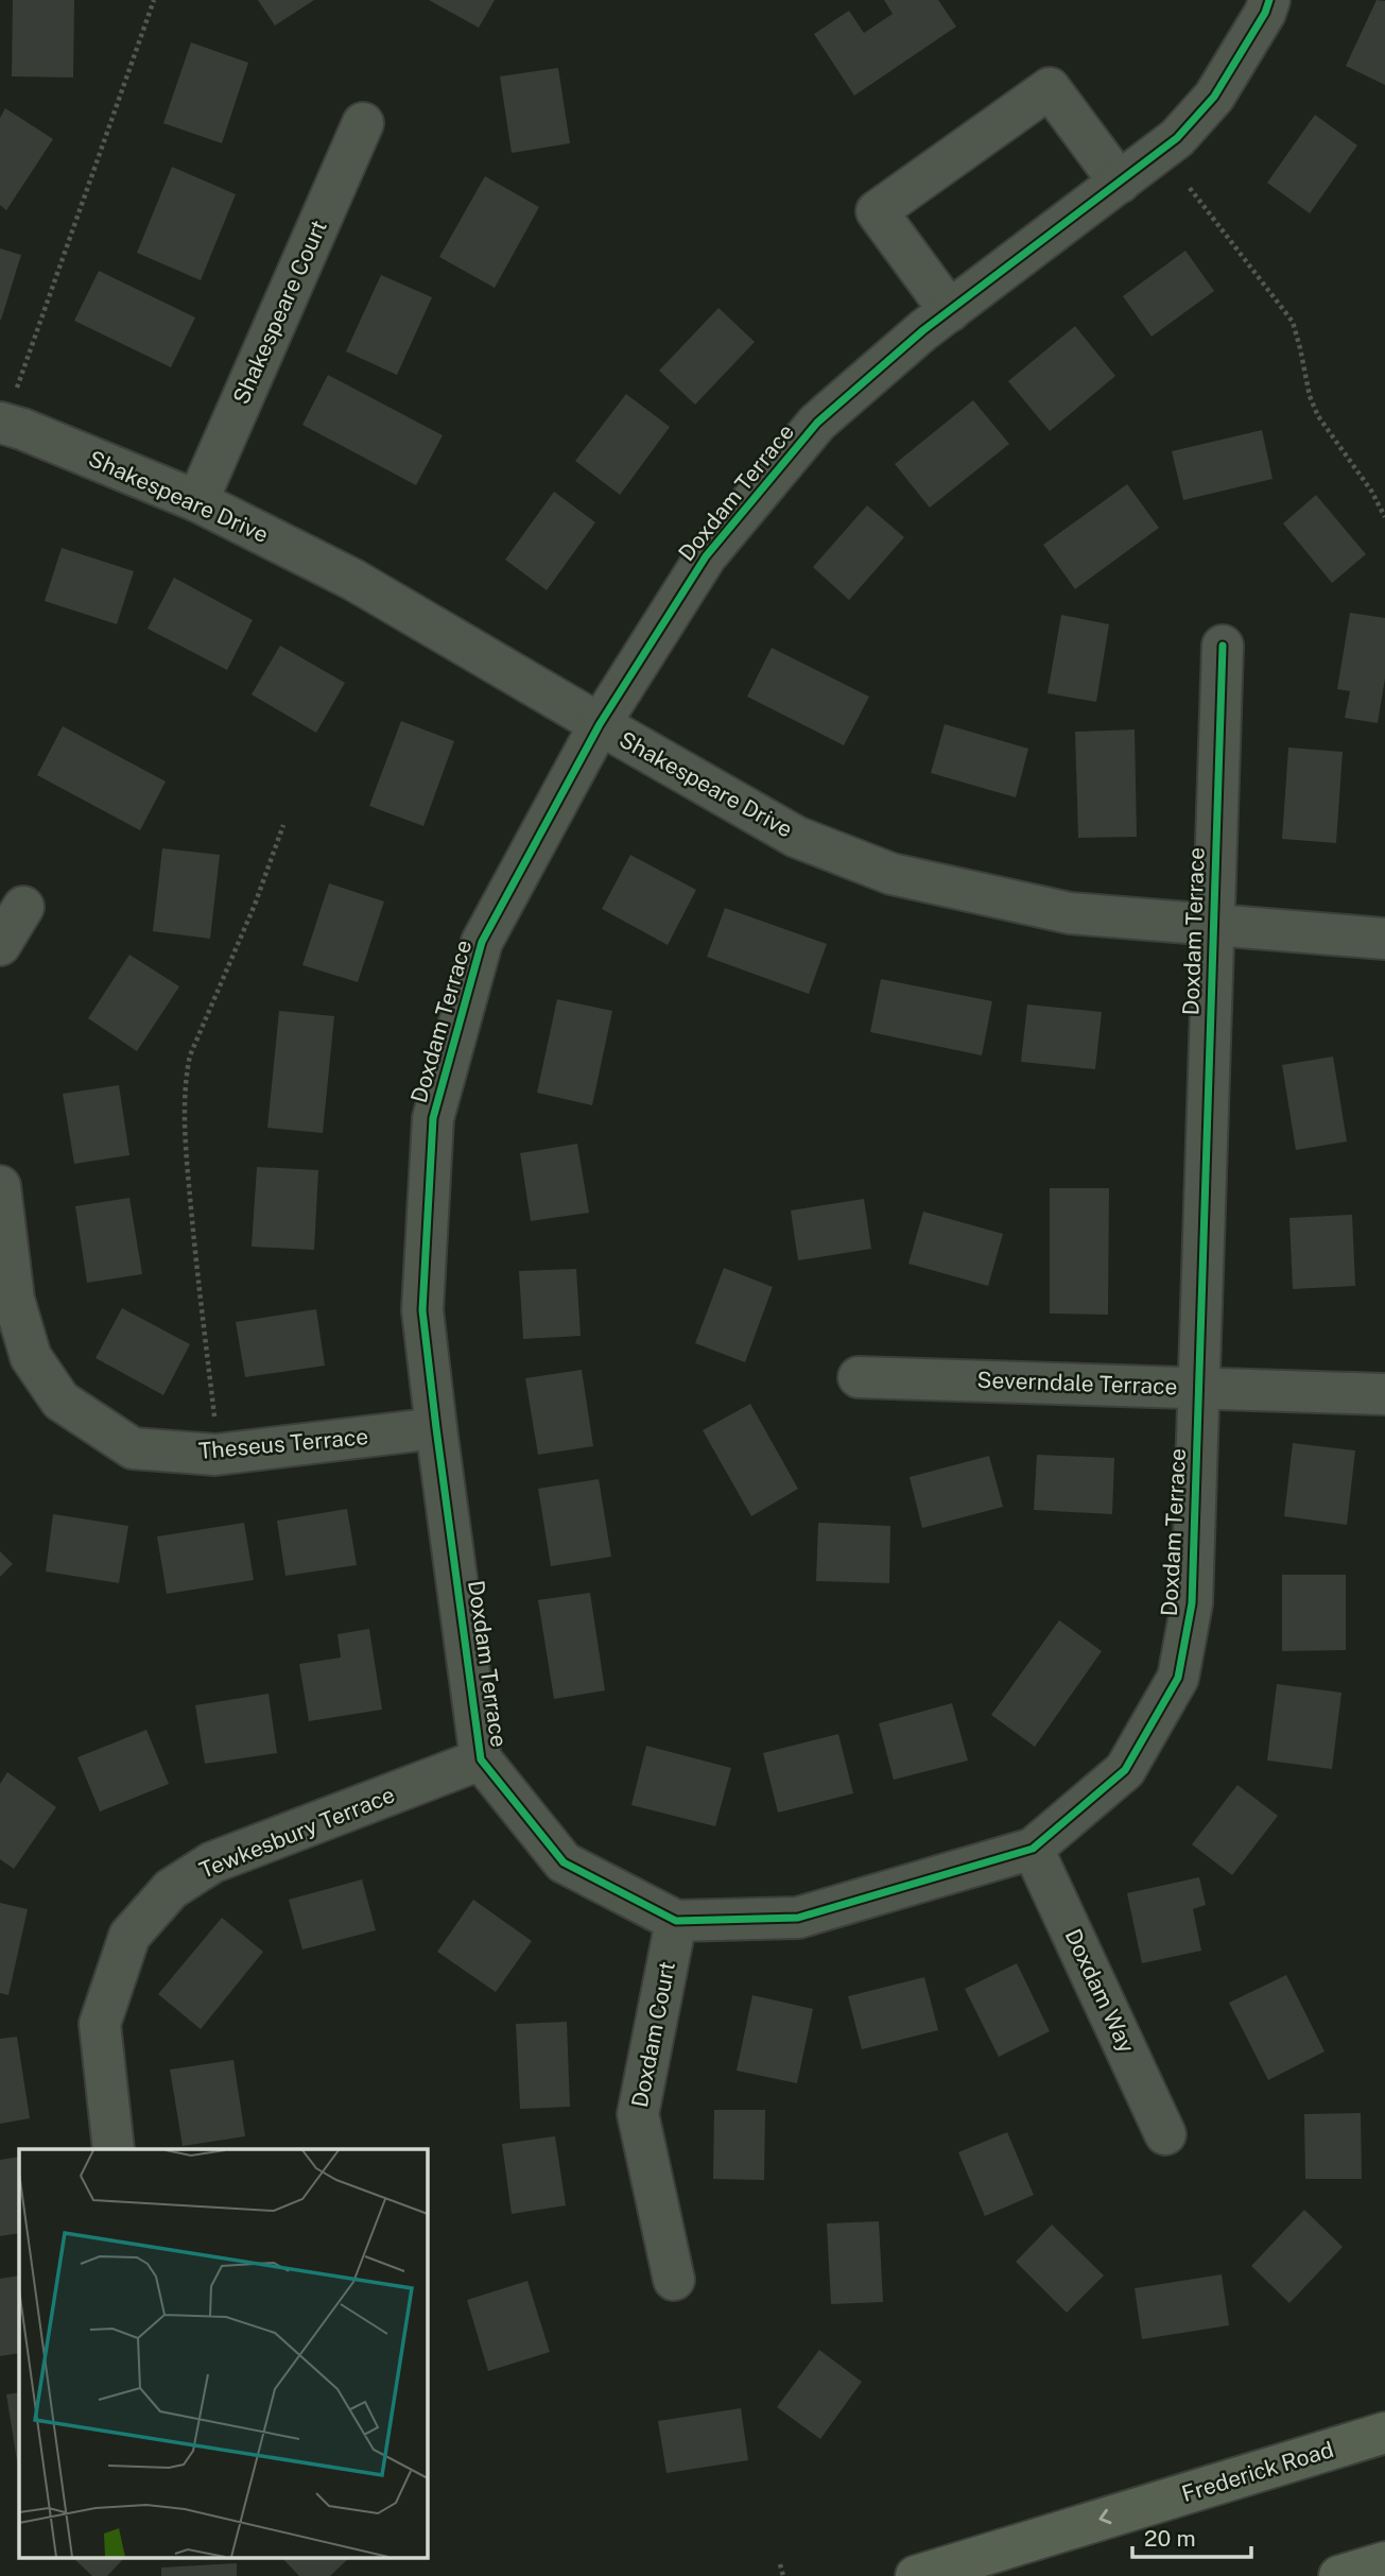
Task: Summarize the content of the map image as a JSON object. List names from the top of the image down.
{
  "streets": {
    "main road": ["Frederick Road"],
    "street": [
      "Shakespeare Court",
      "Doxdam Terrace",
      "Shakespeare Drive",
      "Severndale Terrace",
      "Theseus Terrace",
      "Tewkesbury Terrace",
      "Doxdam Way",
      "Doxdam Court"
    ]
  },
  "crossings": [
    ["Shakespeare Court", "Shakespeare Drive"],
    ["Doxdam Terrace", "Shakespeare Drive"],
    ["Doxdam Terrace", "Severndale Terrace"],
    ["Doxdam Terrace", "Theseus Terrace"],
    ["Doxdam Terrace", "Tewkesbury Terrace"],
    ["Doxdam Terrace", "Doxdam Way"],
    ["Doxdam Terrace", "Doxdam Court"]
  ],
  "one_way": ["Frederick Road"],
  "scale_bar": "20 m"
}
